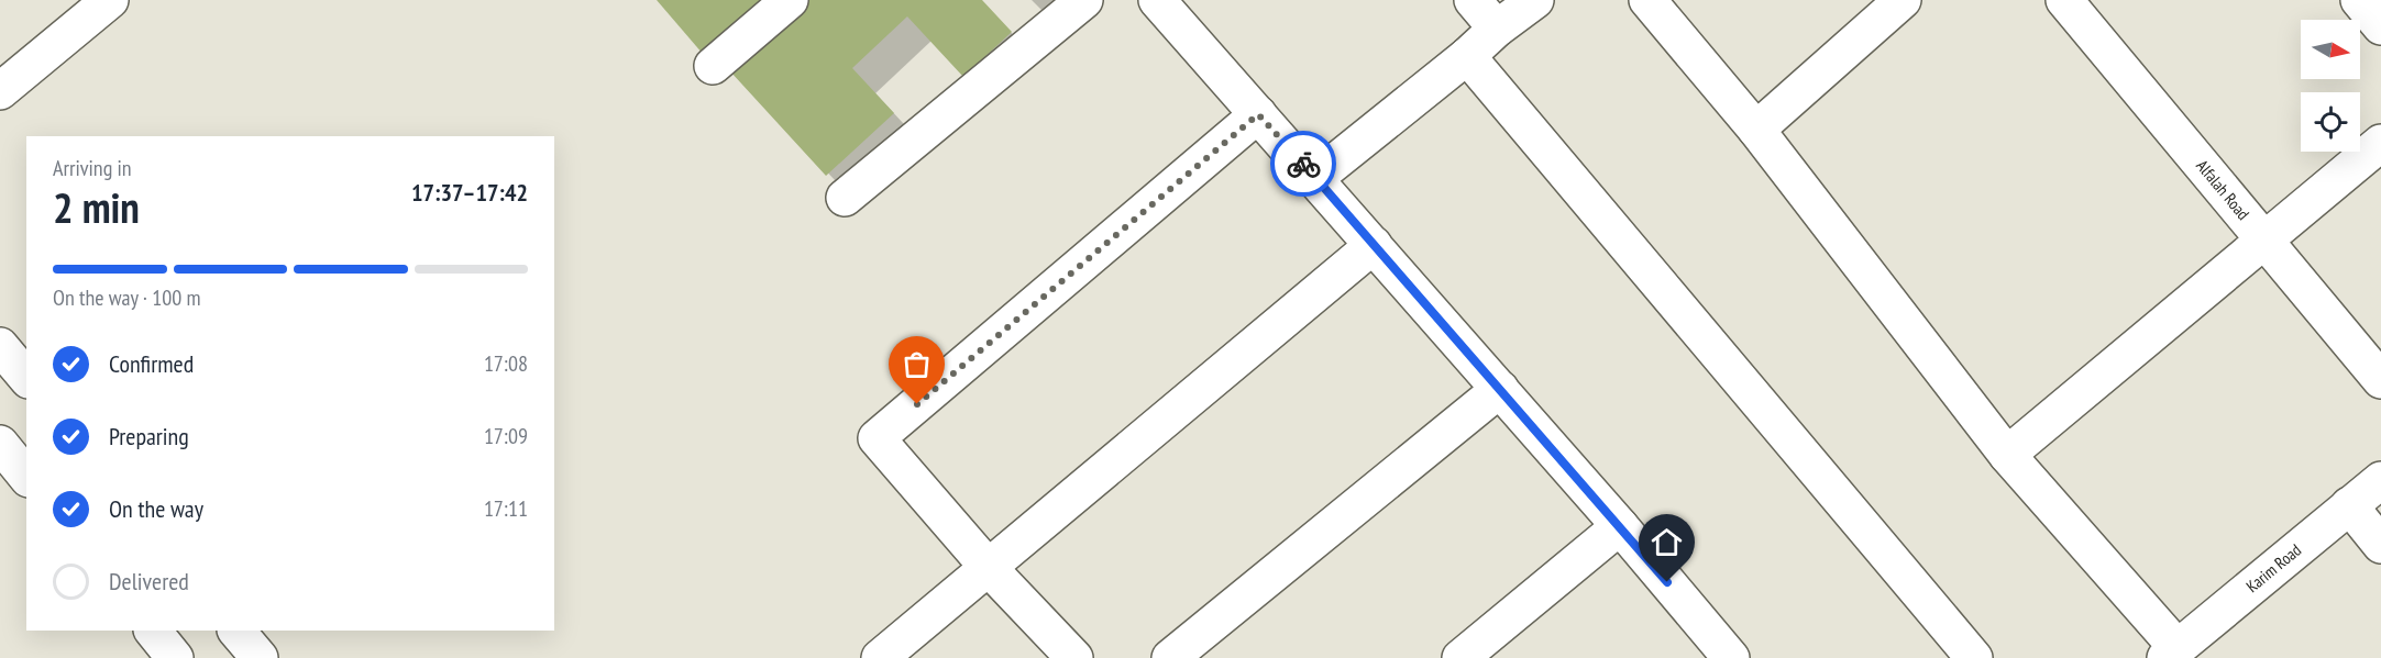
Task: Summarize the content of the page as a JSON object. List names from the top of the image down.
{
  "streets": {
    "street": ["Alfalah Road", "Karim Road"]
  },
  "north": "right",
  "page": {
    "heading": ["2 min", "Arriving in", "17:37–17:42"],
    "bar": "On the way · 100 m",
    "list": [
      ["Confirmed", "17:08"],
      ["Preparing", "17:09"],
      ["On the way", "17:11"],
      "Delivered"
    ]
  }
}
